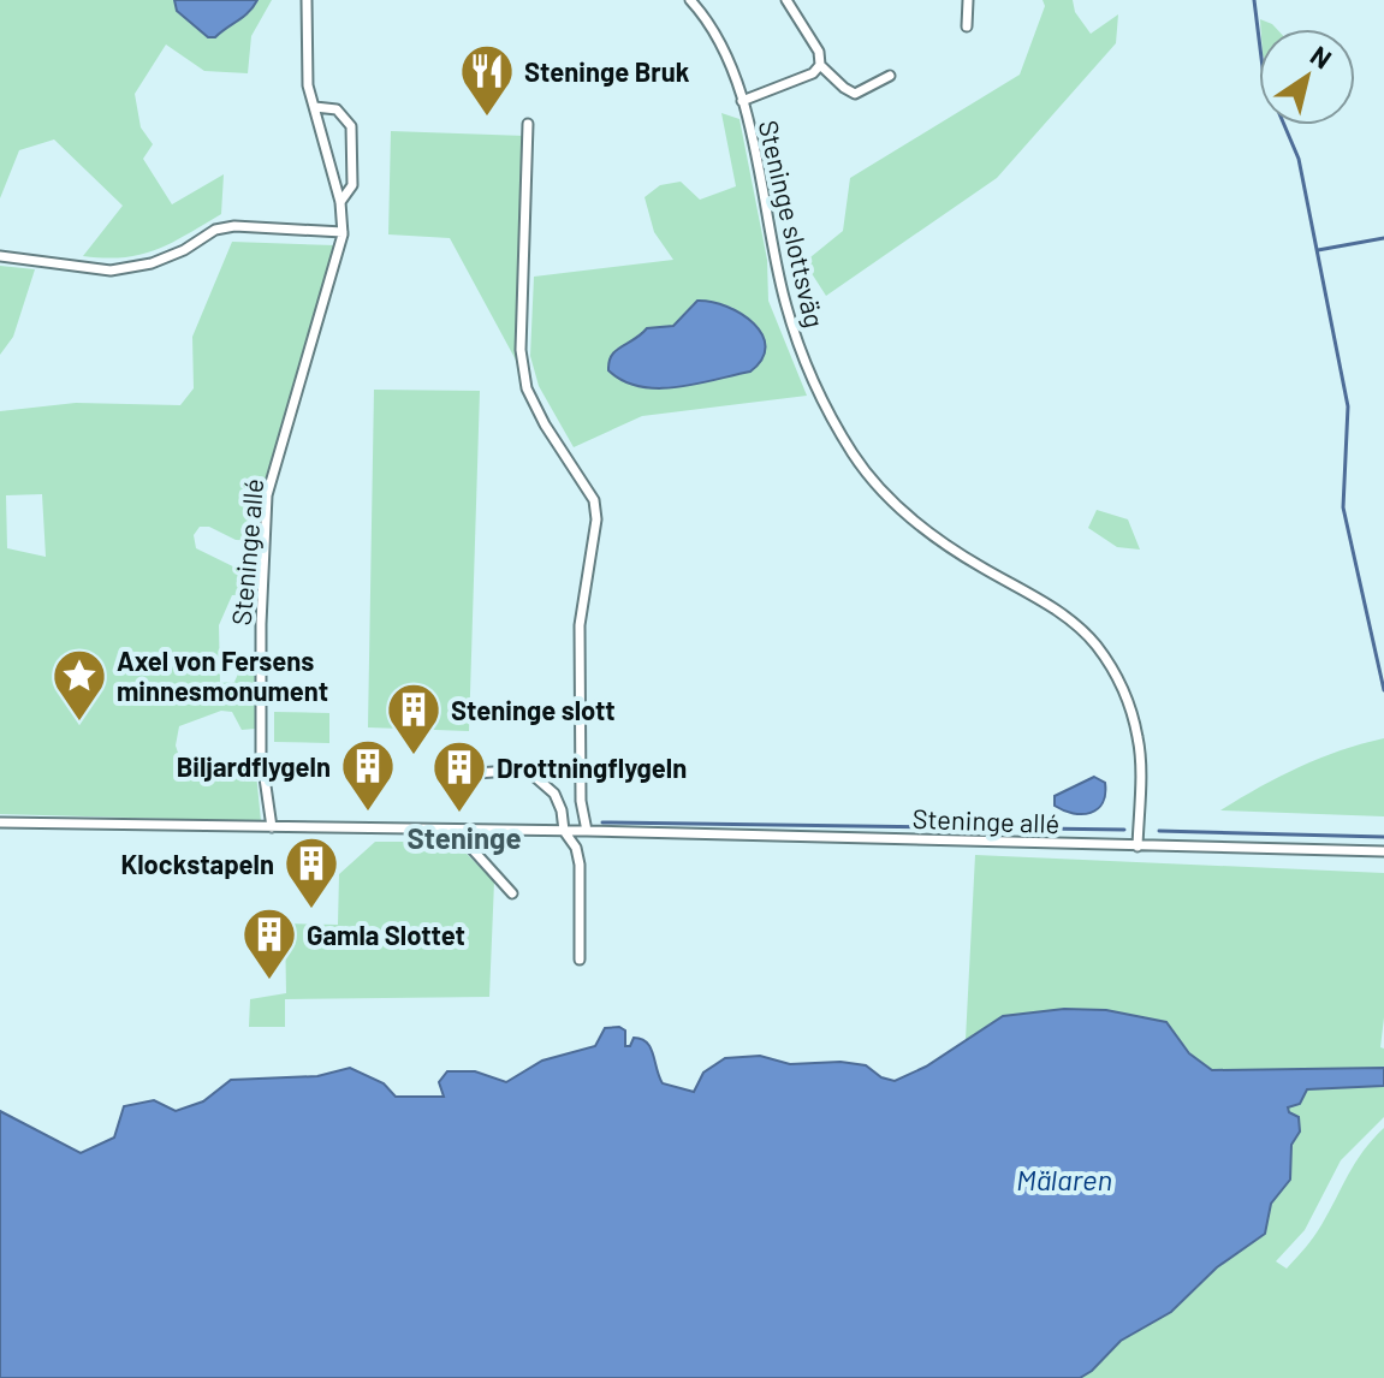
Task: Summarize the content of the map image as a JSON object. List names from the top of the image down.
{
  "streets": {
    "street": ["Steninge slottsväg", "Steninge allé"]
  },
  "crossings": [
    ["Steninge slottsväg", "Steninge allé"]
  ],
  "districts": ["Steninge"],
  "water": ["Mälaren"],
  "places": {
    "restaurant": ["Steninge Bruk"],
    "place": ["Axel von Fersens minnesmonument"],
    "building": [
      "Steninge slott",
      "Biljardflygeln",
      "Drottningflygeln",
      "Klockstapeln",
      "Gamla Slottet"
    ]
  },
  "north": "top right"
}
